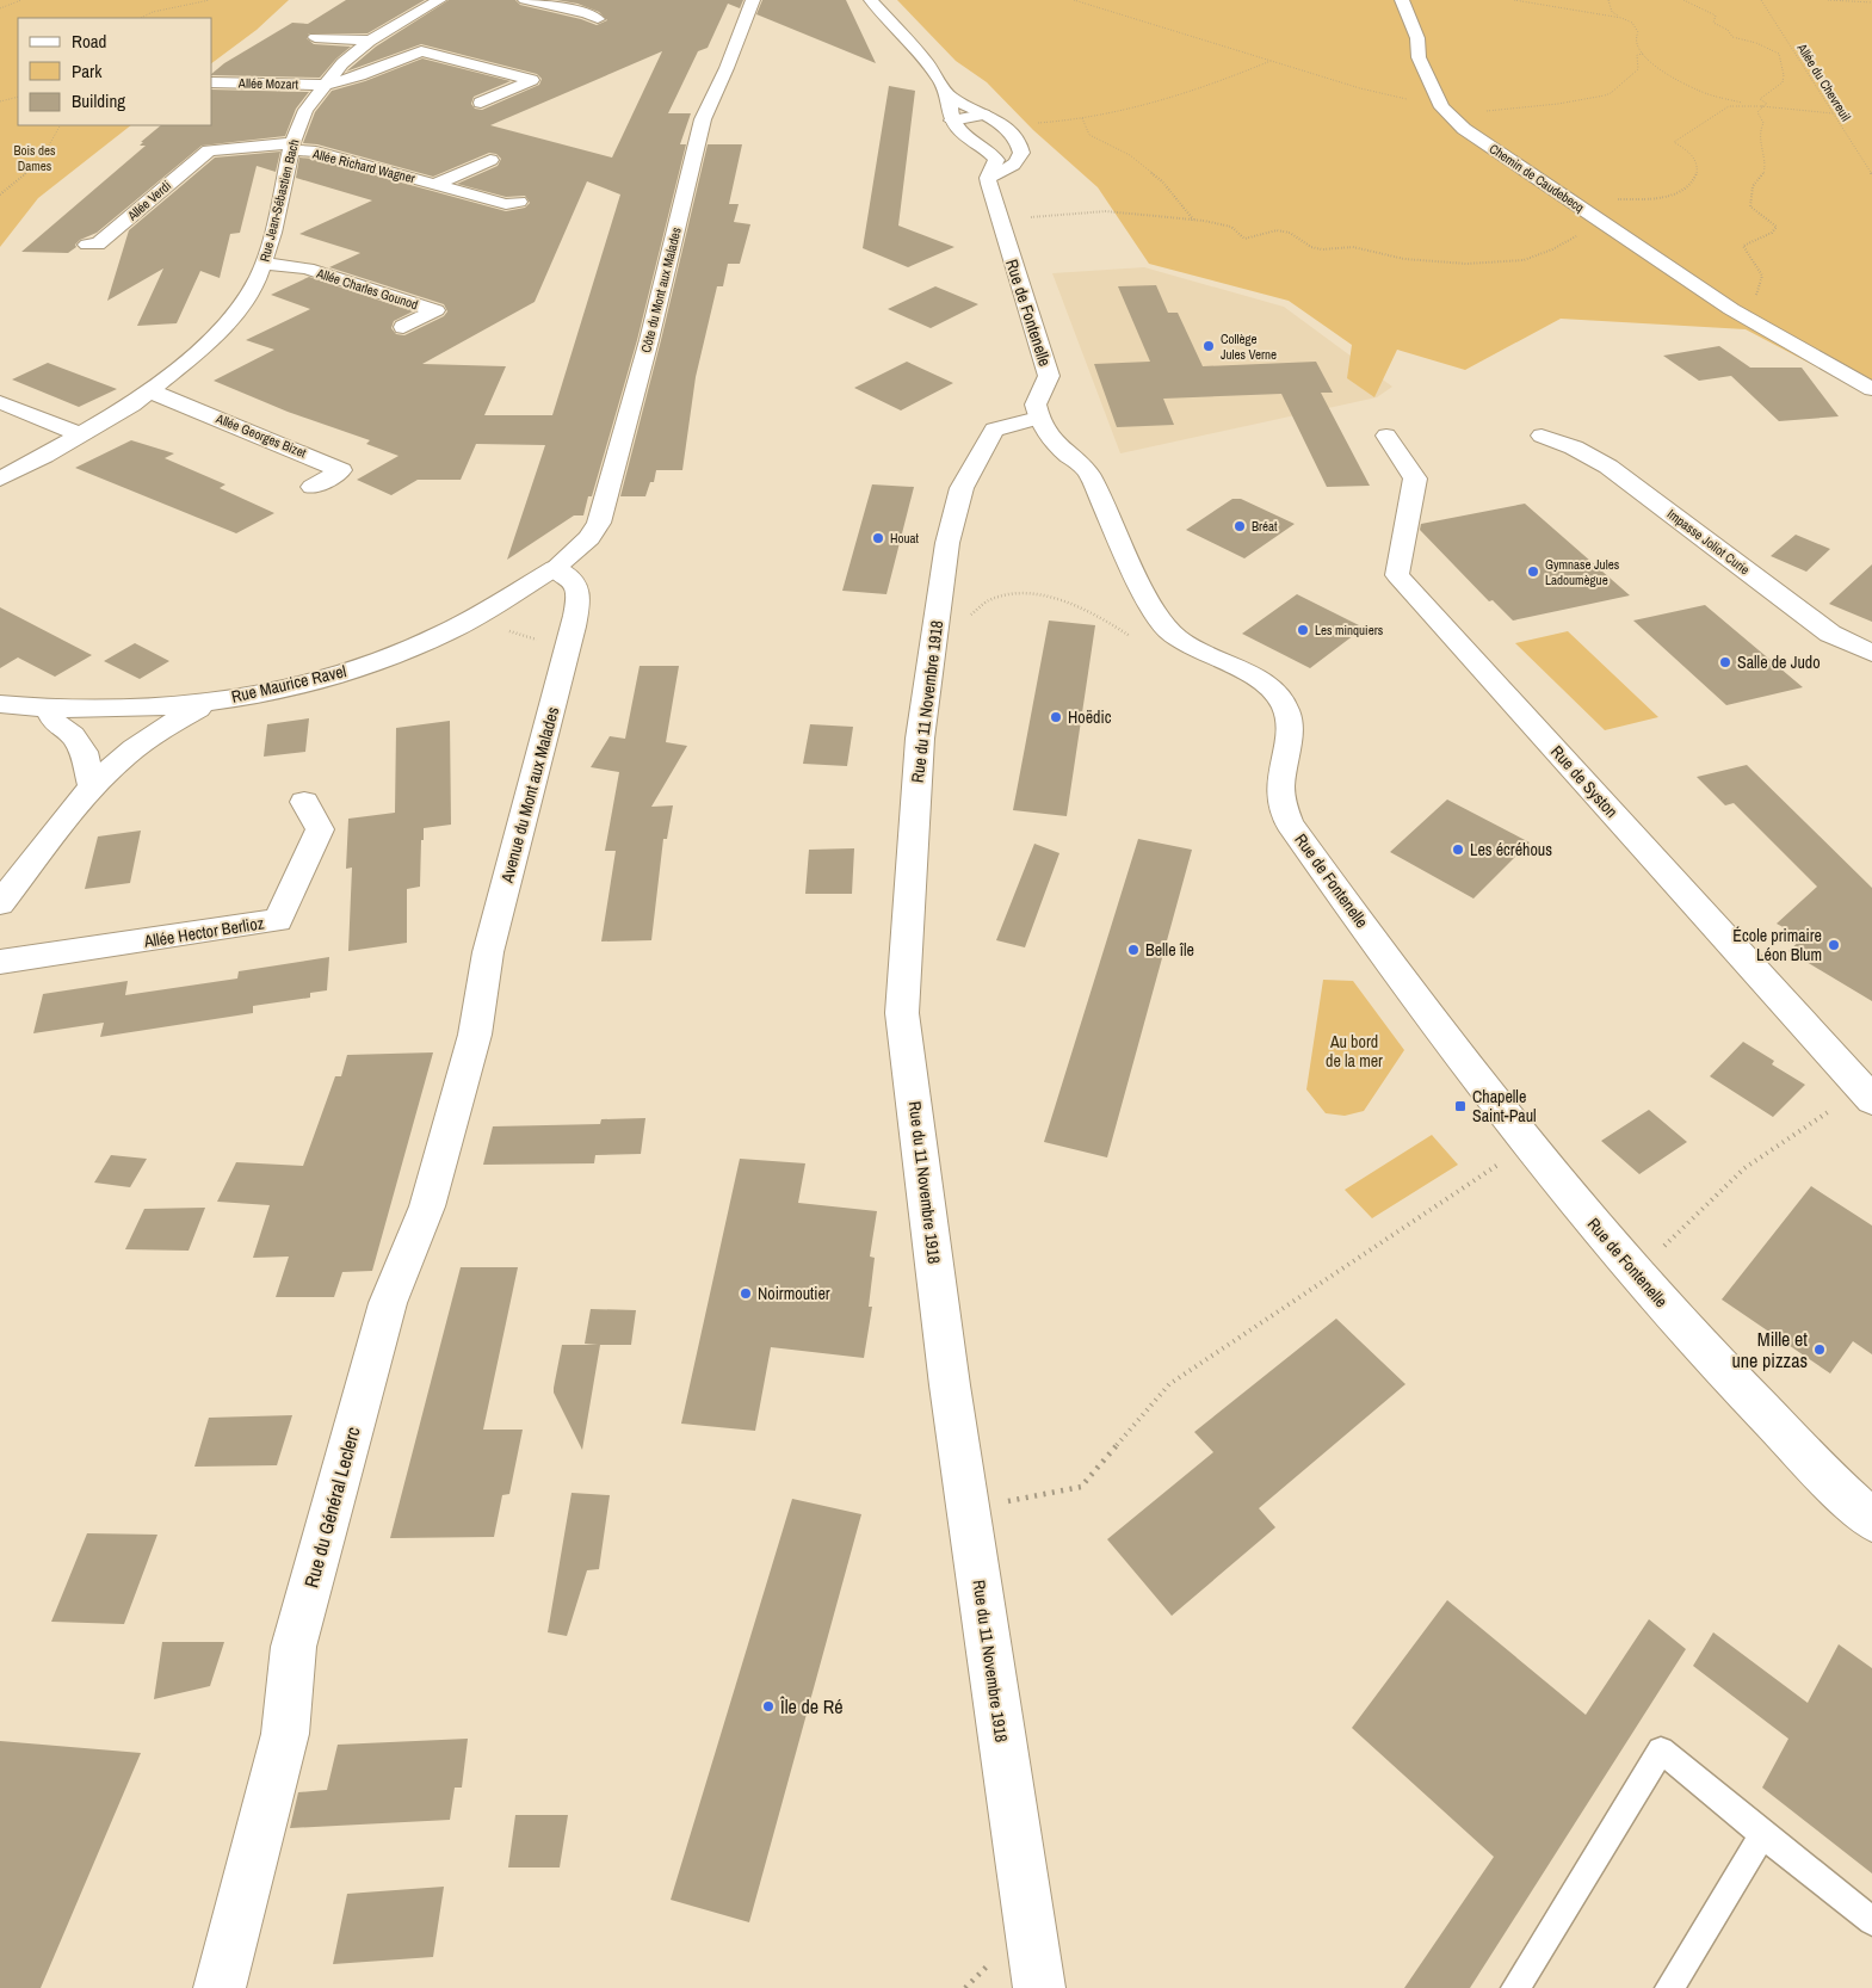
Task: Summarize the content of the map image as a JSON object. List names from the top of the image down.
{
  "streets": {
    "street": [
      "Allée Mozart",
      "Allée Richard Wagner",
      "Chemin de Caudebecq",
      "Allée Verdi",
      "Rue Jean-Sébastien Bach",
      "Allée Charles Gounod",
      "Côte du Mont aux Malades",
      "Rue de Fontenelle",
      "Allée Georges Bizet",
      "Impasse Joliot Curie",
      "Rue Maurice Ravel",
      "Rue du 11 Novembre 1918",
      "Rue de Syston",
      "Avenue du Mont aux Malades",
      "Allée Hector Berlioz",
      "Rue du Général Leclerc"
    ],
    "path": ["Allée du Chevreuil"]
  },
  "crossings": [
    ["Allée Mozart", "Rue Jean-Sébastien Bach"],
    ["Allée Richard Wagner", "Rue Jean-Sébastien Bach"],
    ["Rue Jean-Sébastien Bach", "Allée Charles Gounod"],
    ["Rue Jean-Sébastien Bach", "Allée Georges Bizet"],
    ["Côte du Mont aux Malades", "Rue Maurice Ravel"],
    ["Côte du Mont aux Malades", "Avenue du Mont aux Malades"],
    ["Rue de Fontenelle", "Rue du 11 Novembre 1918"],
    ["Rue Maurice Ravel", "Avenue du Mont aux Malades"],
    ["Avenue du Mont aux Malades", "Rue du Général Leclerc"]
  ],
  "parks": ["Bois des Dames", "Au bord de la mer"],
  "places": {
    "other": [
      "Collège Jules Verne",
      "Bréat",
      "Houat",
      "Gymnase Jules Ladoumègue",
      "Les minquiers",
      "Salle de Judo",
      "Hoëdic",
      "Les écréhous",
      "École primaire Léon Blum",
      "Belle île",
      "Noirmoutier",
      "Mille et une pizzas",
      "Île de Ré"
    ],
    "transit": ["Chapelle Saint-Paul"]
  },
  "legend": ["Road", "Park", "Building"]
}
